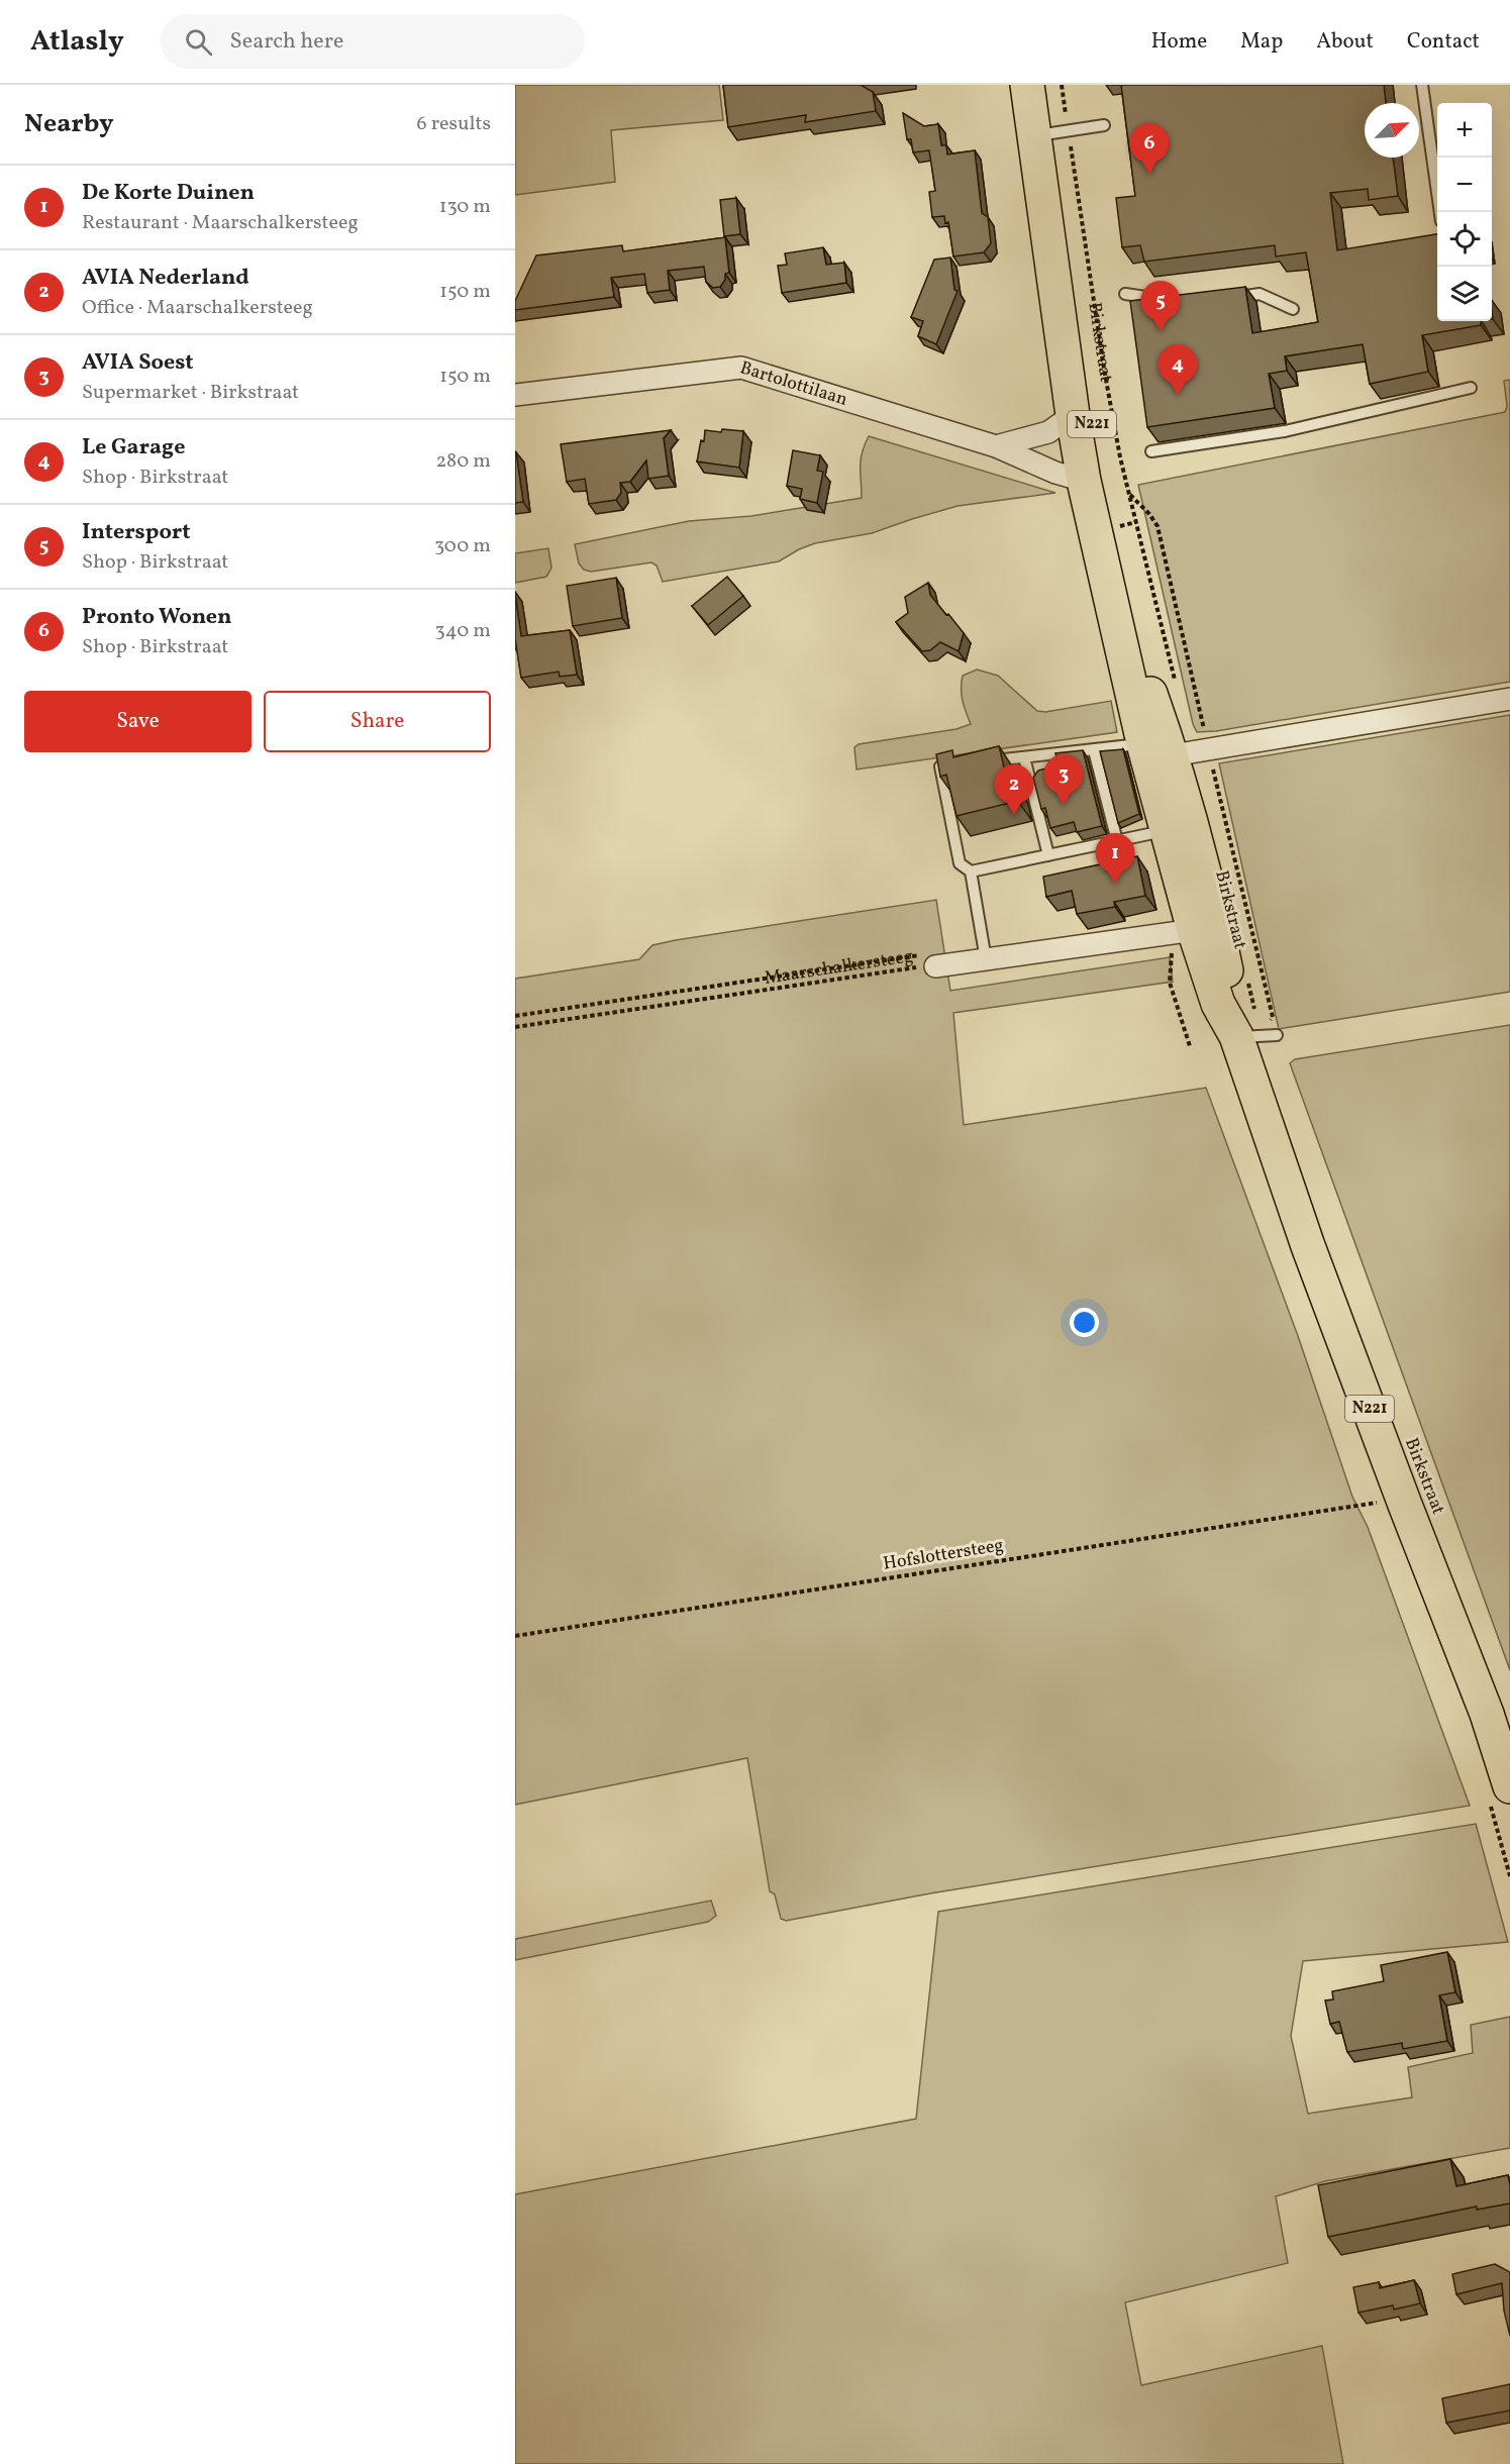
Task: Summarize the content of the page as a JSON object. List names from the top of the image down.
{
  "streets": {
    "main road": ["Birkstraat", "N221"],
    "street": ["Bartolottilaan", "Maarschalkersteeg"],
    "path": ["Hofslottersteeg"]
  },
  "crossings": [
    ["Birkstraat", "Bartolottilaan"],
    ["Birkstraat", "Maarschalkersteeg"]
  ],
  "north": "top right",
  "page": {
    "header": "Atlasly",
    "search": "Search here",
    "nav": [
      "Home",
      "Map",
      "About",
      "Contact"
    ],
    "heading": ["Nearby", "6 results"],
    "map_buttons": ["+", "−"],
    "pins": [
      "6",
      "5",
      "4",
      "3",
      "2",
      "1"
    ],
    "list": [
      {
        "mark": "1",
        "name": "De Korte Duinen",
        "note": "Restaurant · Maarschalkersteeg",
        "value": "130 m"
      },
      {
        "mark": "2",
        "name": "AVIA Nederland",
        "note": "Office · Maarschalkersteeg",
        "value": "150 m"
      },
      {
        "mark": "3",
        "name": "AVIA Soest",
        "note": "Supermarket · Birkstraat",
        "value": "150 m"
      },
      {
        "mark": "4",
        "name": "Le Garage",
        "note": "Shop · Birkstraat",
        "value": "280 m"
      },
      {
        "mark": "5",
        "name": "Intersport",
        "note": "Shop · Birkstraat",
        "value": "300 m"
      },
      {
        "mark": "6",
        "name": "Pronto Wonen",
        "note": "Shop · Birkstraat",
        "value": "340 m"
      }
    ],
    "buttons": ["Save", "Share"]
  }
}
